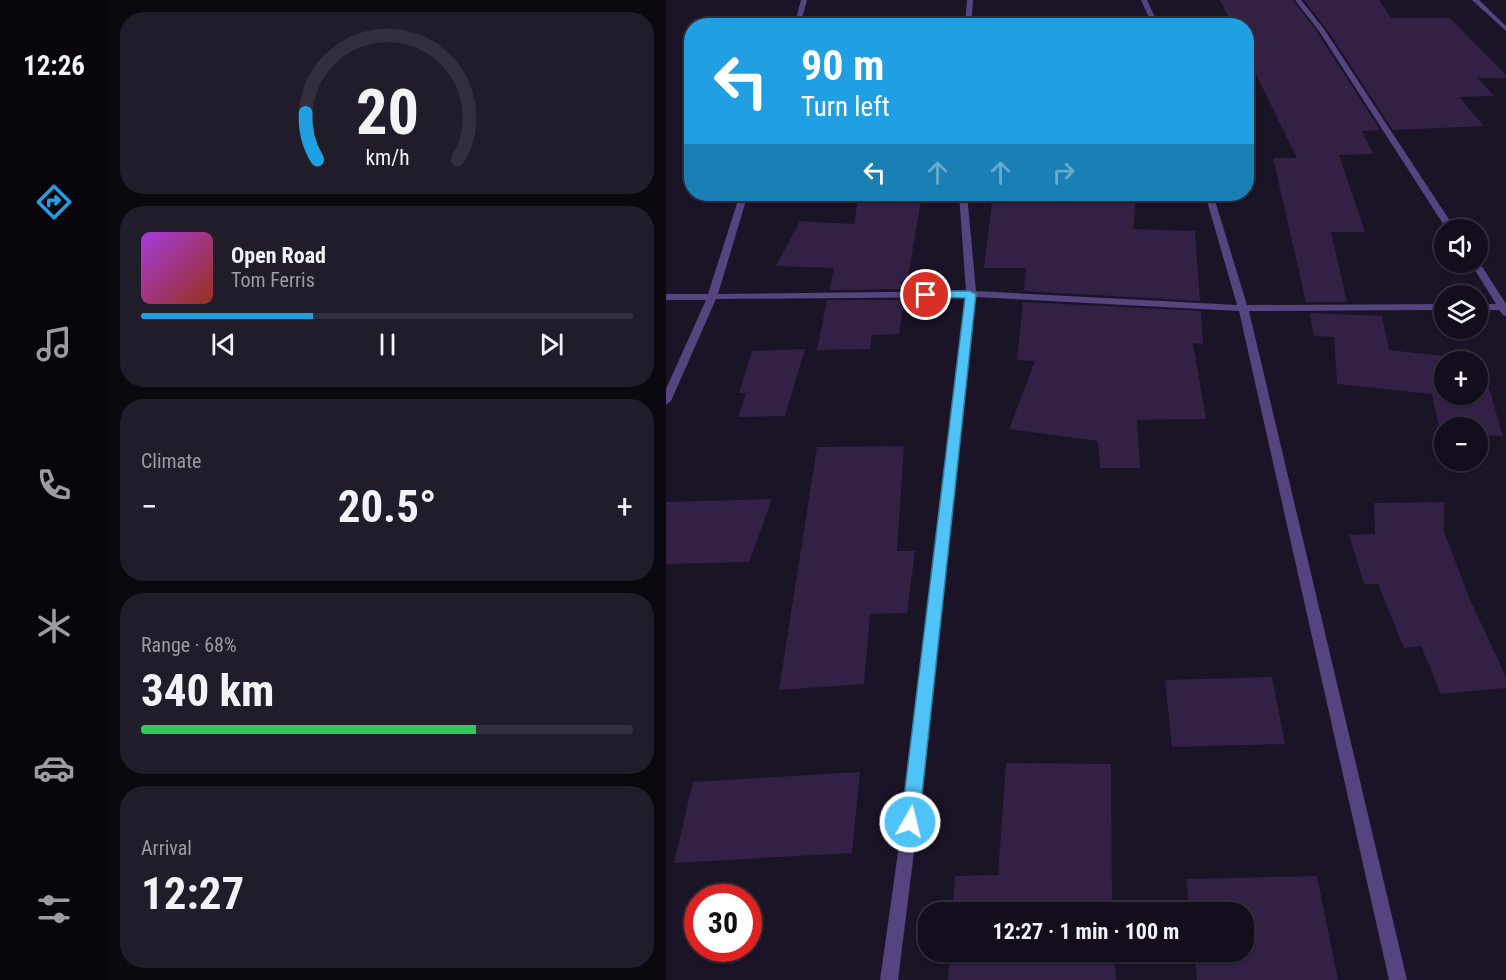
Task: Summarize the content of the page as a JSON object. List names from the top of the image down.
{
  "page": {
    "tabs": "12:26",
    "turn": ["90 m", "Turn left"],
    "map_buttons": ["+", "−"],
    "song": ["Open Road", "Tom Ferris"],
    "tile": [
      "Climate",
      ["Range · 68%", "340 km"],
      ["Arrival", "12:27"]
    ],
    "heat": ["−", "20.5°", "+"],
    "limit": "30",
    "trip": "12:27 · 1 min · 100 m",
    "gauge": ["20", "km/h"]
  }
}
